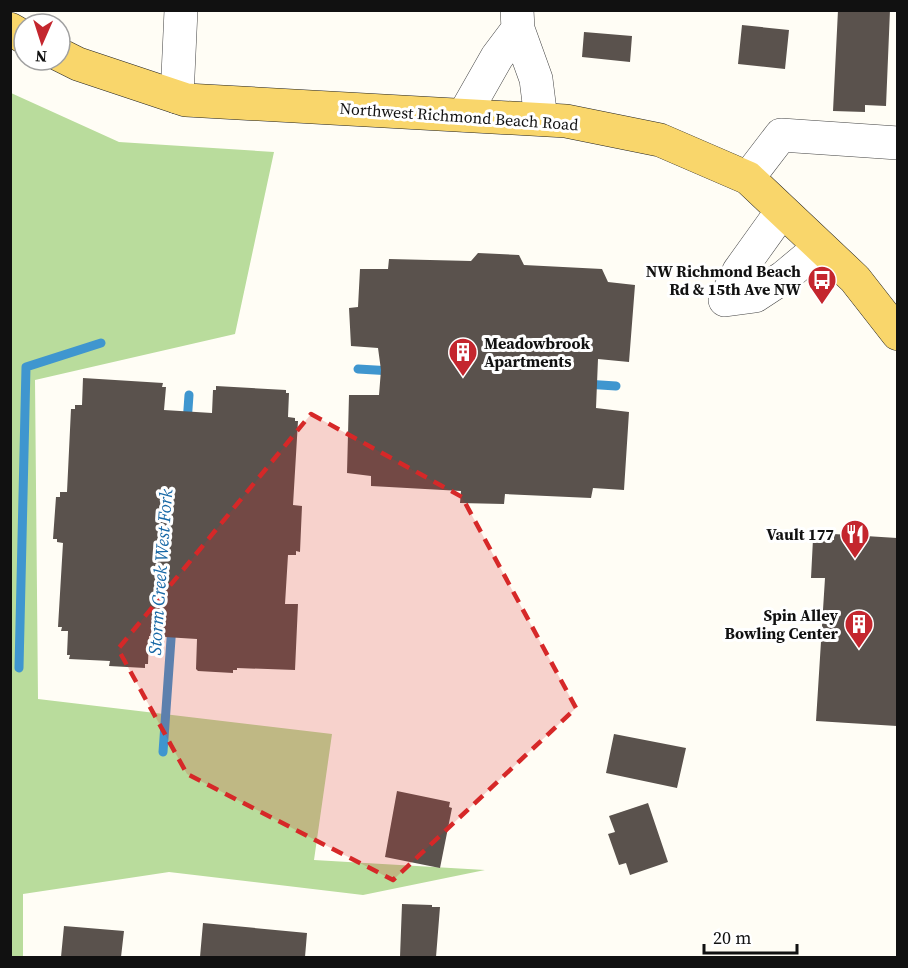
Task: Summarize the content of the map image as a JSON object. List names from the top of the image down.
{
  "streets": {
    "main road": ["Northwest Richmond Beach Road"]
  },
  "water": ["Storm Creek West Fork"],
  "places": {
    "bus stop": ["NW Richmond Beach Rd & 15th Ave NW"],
    "building": ["Meadowbrook Apartments", "Spin Alley Bowling Center"],
    "restaurant": ["Vault 177"]
  },
  "scale_bar": "20 m",
  "north": "bottom"
}
